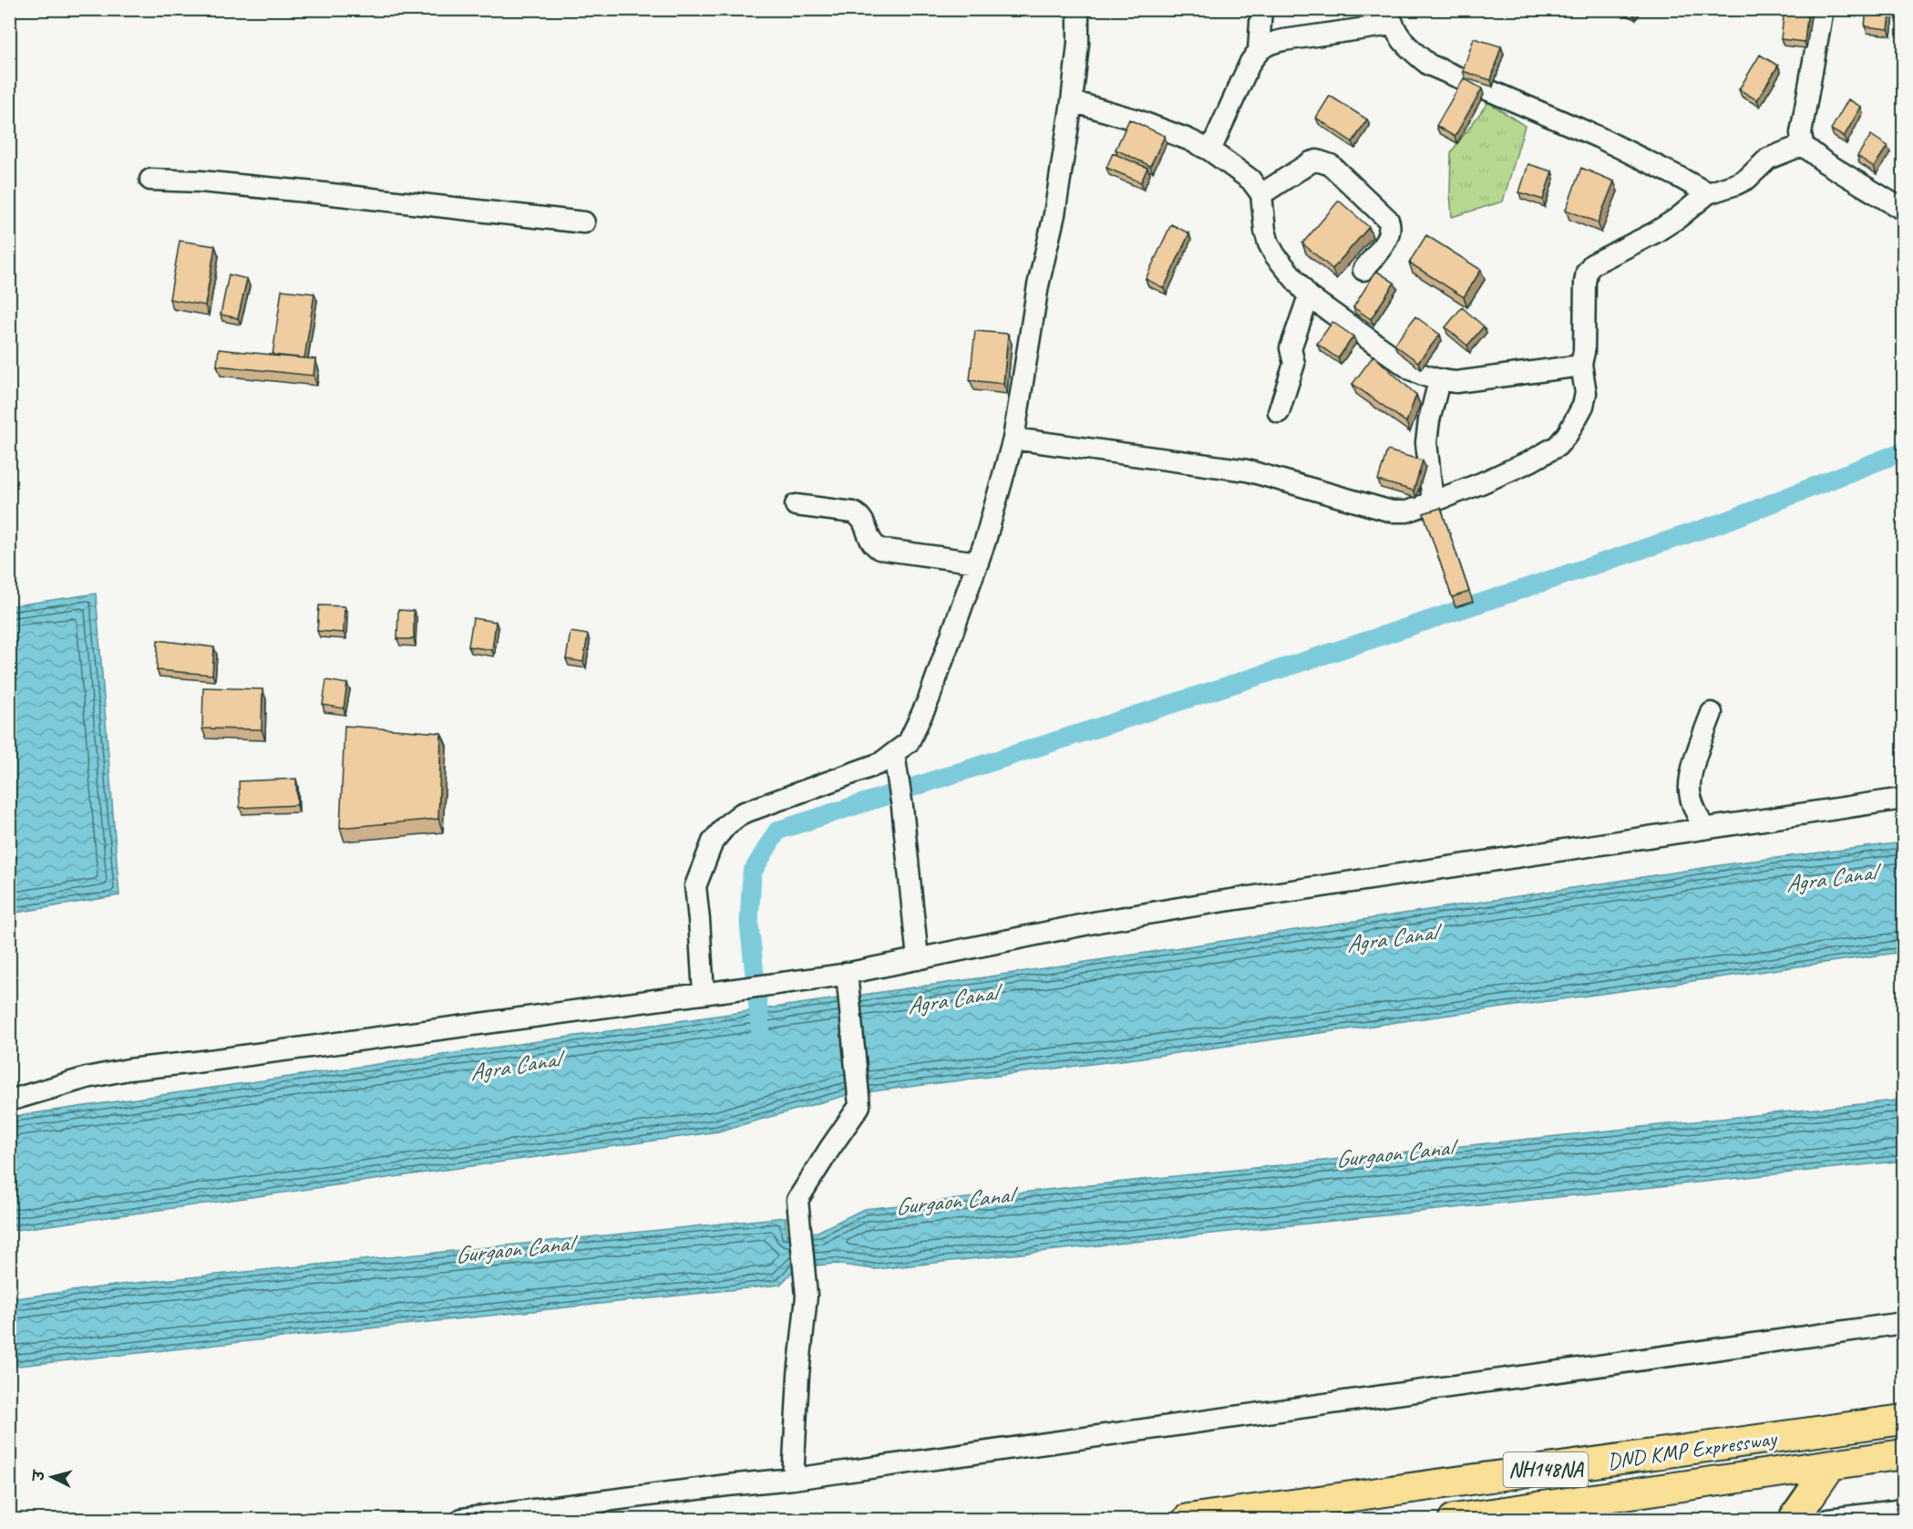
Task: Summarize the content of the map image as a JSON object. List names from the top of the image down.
{
  "streets": {
    "highway": ["DND KMP Expressway", "NH148NA"]
  },
  "water": ["Agra Canal", "Gurgaon Canal"],
  "north": "left"
}
